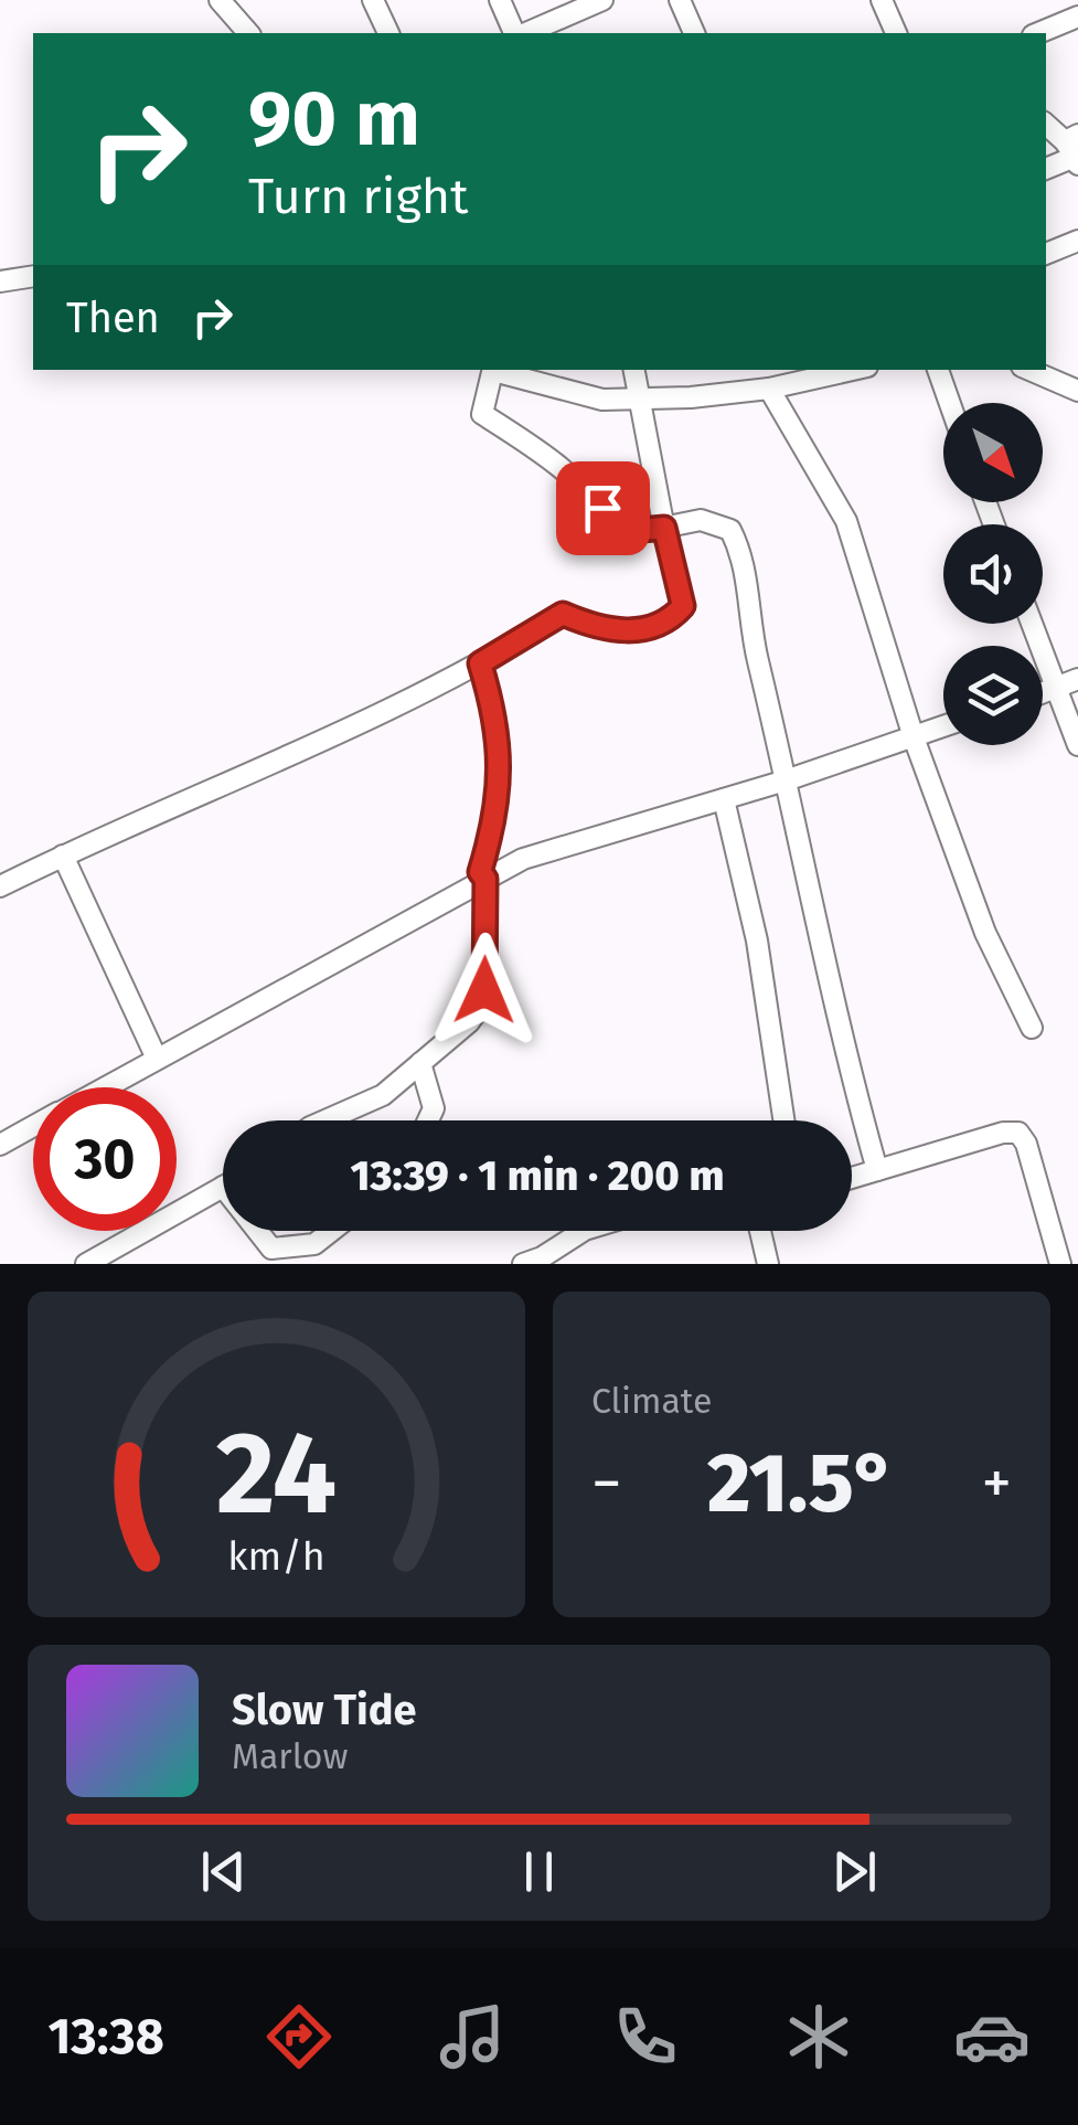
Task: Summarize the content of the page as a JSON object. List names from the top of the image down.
{
  "north": "bottom right",
  "page": {
    "turn": ["90 m", "Turn right"],
    "then": "Then",
    "limit": "30",
    "trip": "13:39 · 1 min · 200 m",
    "tile": "Climate",
    "heat": ["−", "21.5°", "+"],
    "song": ["Slow Tide", "Marlow"],
    "tabs": "13:38",
    "gauge": ["24", "km/h"]
  }
}
